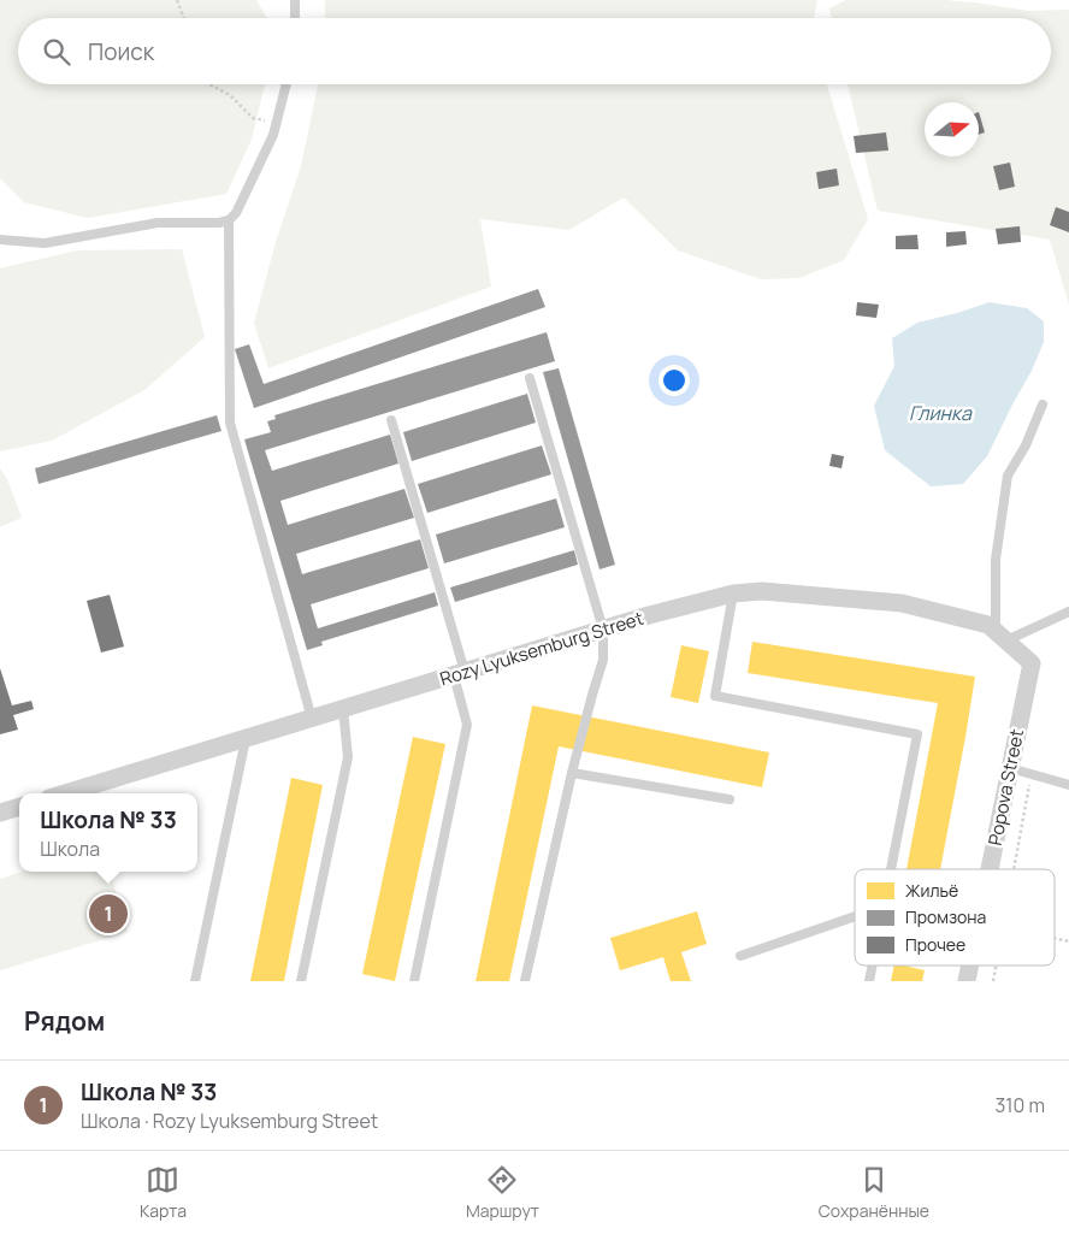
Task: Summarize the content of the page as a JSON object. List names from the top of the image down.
{
  "streets": {
    "street": ["Rozy Lyuksemburg Street", "Popova Street"]
  },
  "crossings": [
    ["Rozy Lyuksemburg Street", "Popova Street"]
  ],
  "water": ["Глинка"],
  "legend": ["Жильё", "Промзона", "Прочее"],
  "north": "right",
  "page": {
    "search": "Поиск",
    "popup": ["Школа № 33", "Школа"],
    "pins": "1",
    "heading": "Рядом",
    "list": [
      {
        "mark": "1",
        "name": "Школа № 33",
        "note": "Школа · Rozy Lyuksemburg Street",
        "value": "310 m"
      }
    ],
    "nav": ["Карта", "Маршрут", "Сохранённые"]
  }
}
